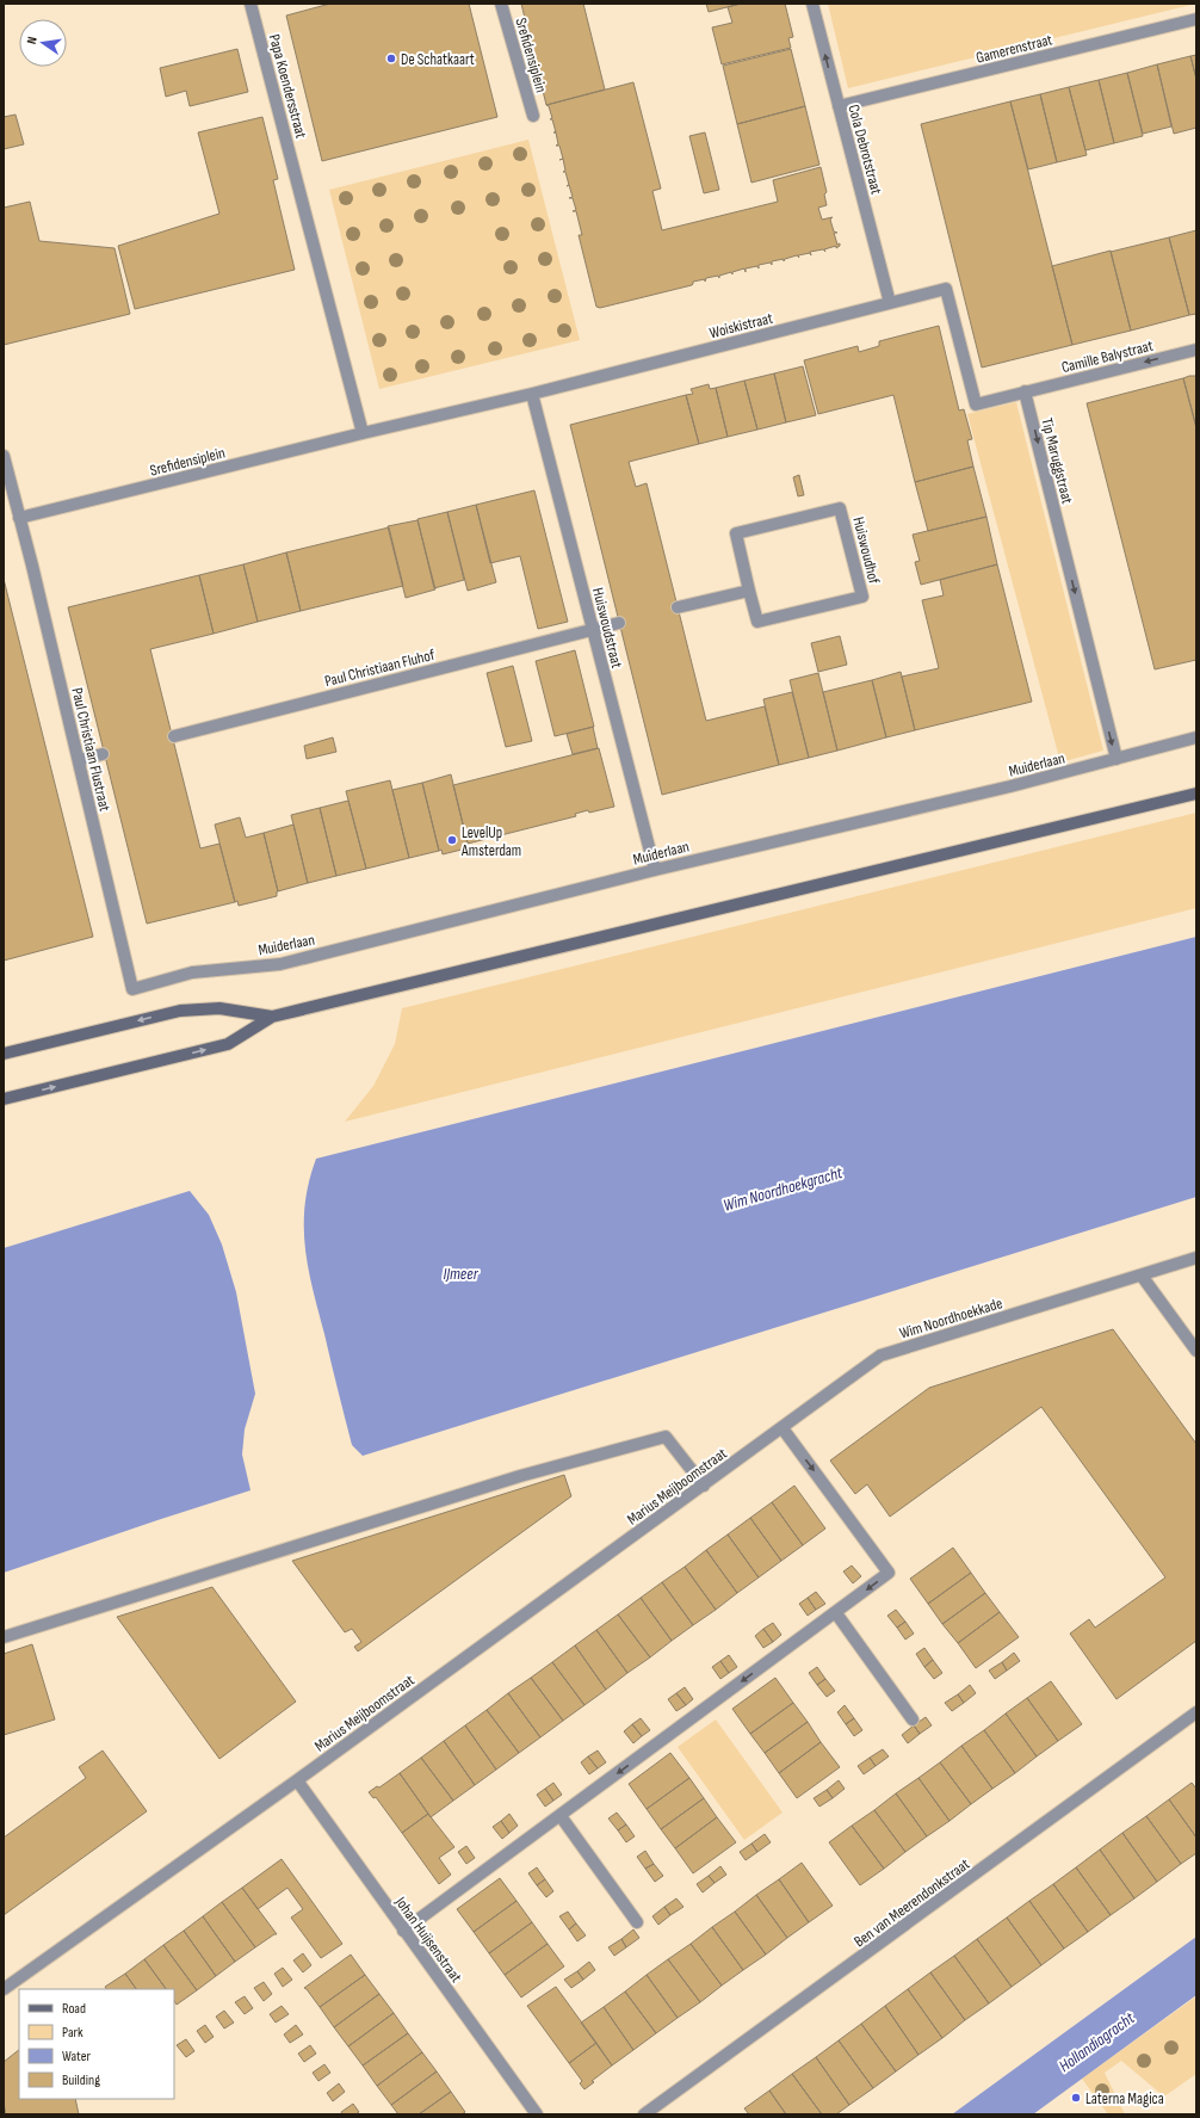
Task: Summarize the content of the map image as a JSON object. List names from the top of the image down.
{
  "streets": {
    "street": [
      "Gamerenstraat",
      "Srefidensiplein",
      "Papa Koendersstraat",
      "Cola Debrotstraat",
      "Woiskistraat",
      "Camille Balystraat",
      "Tip Maruggstraat",
      "Huiswoudhof",
      "Huiswoudstraat",
      "Paul Christiaan Fluhof",
      "Paul Christiaan Flustraat",
      "Muiderlaan",
      "Wim Noordhoekkade",
      "Marius Meijboomstraat",
      "Ben van Meerendonkstraat",
      "Johan Huijsenstraat"
    ]
  },
  "crossings": [
    ["Gamerenstraat", "Cola Debrotstraat"],
    ["Srefidensiplein", "Papa Koendersstraat"],
    ["Srefidensiplein", "Woiskistraat"],
    ["Srefidensiplein", "Huiswoudstraat"],
    ["Srefidensiplein", "Paul Christiaan Flustraat"],
    ["Cola Debrotstraat", "Woiskistraat"],
    ["Camille Balystraat", "Tip Maruggstraat"],
    ["Tip Maruggstraat", "Muiderlaan"],
    ["Huiswoudstraat", "Paul Christiaan Fluhof"],
    ["Huiswoudstraat", "Muiderlaan"],
    ["Paul Christiaan Flustraat", "Muiderlaan"],
    ["Wim Noordhoekkade", "Marius Meijboomstraat"],
    ["Marius Meijboomstraat", "Johan Huijsenstraat"]
  ],
  "one_way": ["Camille Balystraat", "Tip Maruggstraat"],
  "water": ["Wim Noordhoekgracht", "IJmeer", "Hollandiagracht"],
  "places": ["De Schatkaart", "LevelUp Amsterdam", "Laterna Magica"],
  "legend": [
    "Road",
    "Park",
    "Water",
    "Building"
  ],
  "north": "left"
}
